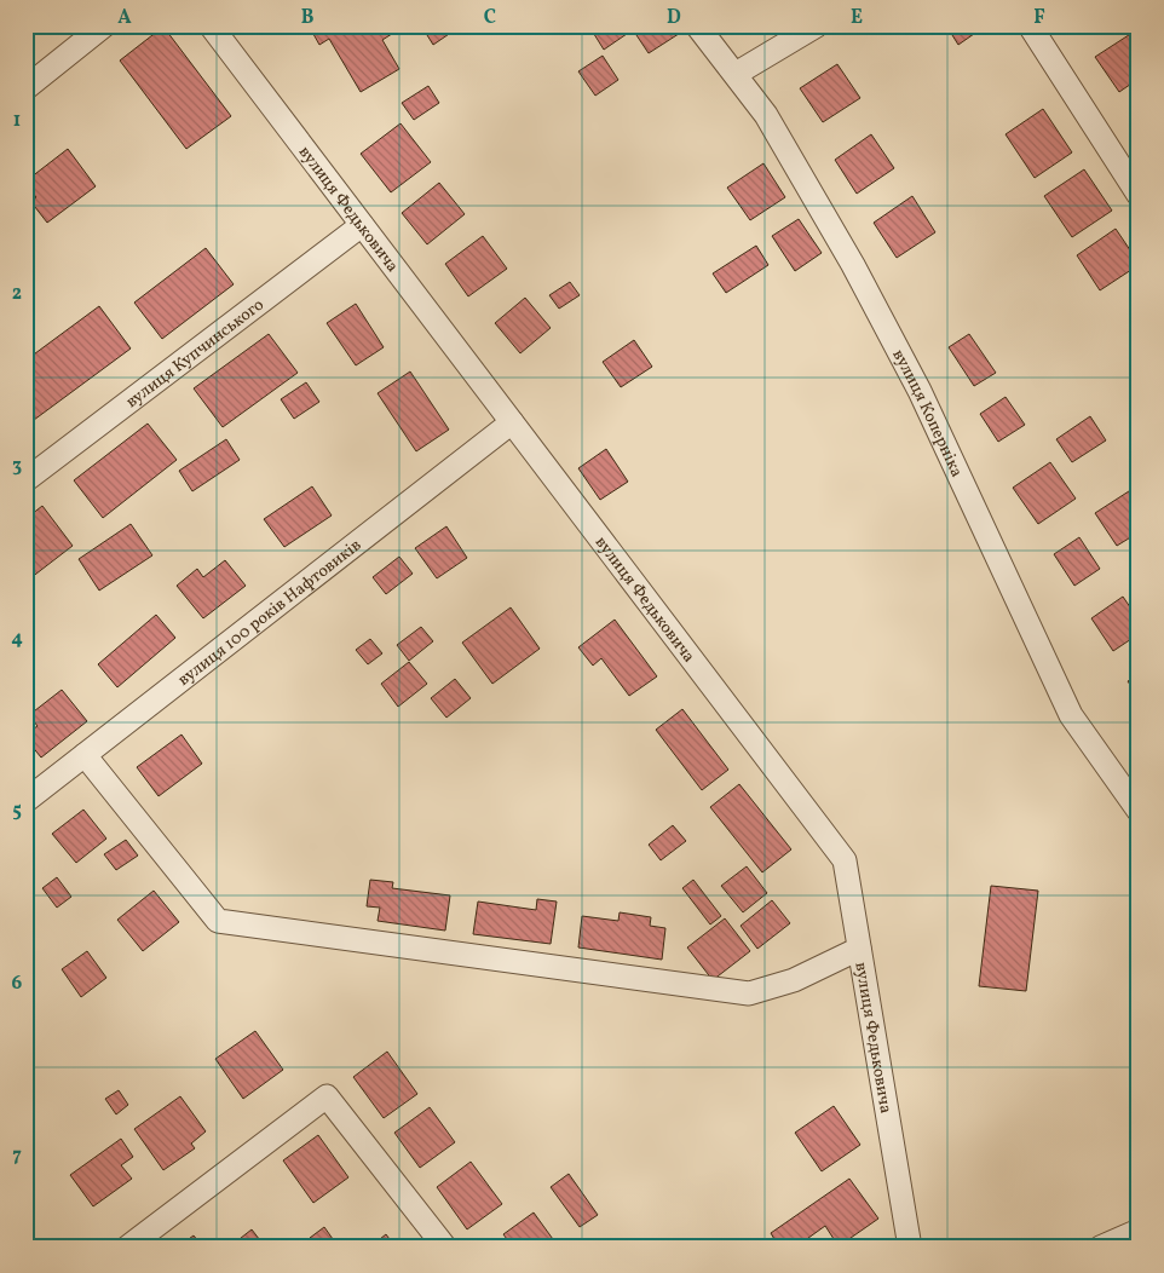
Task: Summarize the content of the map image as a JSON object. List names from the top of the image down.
{
  "streets": {
    "street": [
      "вулиця Федьковича",
      "вулиця Купчинського",
      "вулиця Коперніка",
      "вулиця 100 років Нафтовиків"
    ]
  },
  "crossings": [
    ["вулиця Федьковича", "вулиця Купчинського"],
    ["вулиця Федьковича", "вулиця 100 років Нафтовиків"]
  ],
  "grid": {
    "columns": [
      "A",
      "B",
      "C",
      "D",
      "E",
      "F"
    ],
    "rows": [
      "1",
      "2",
      "3",
      "4",
      "5",
      "6",
      "7"
    ]
  }
}
